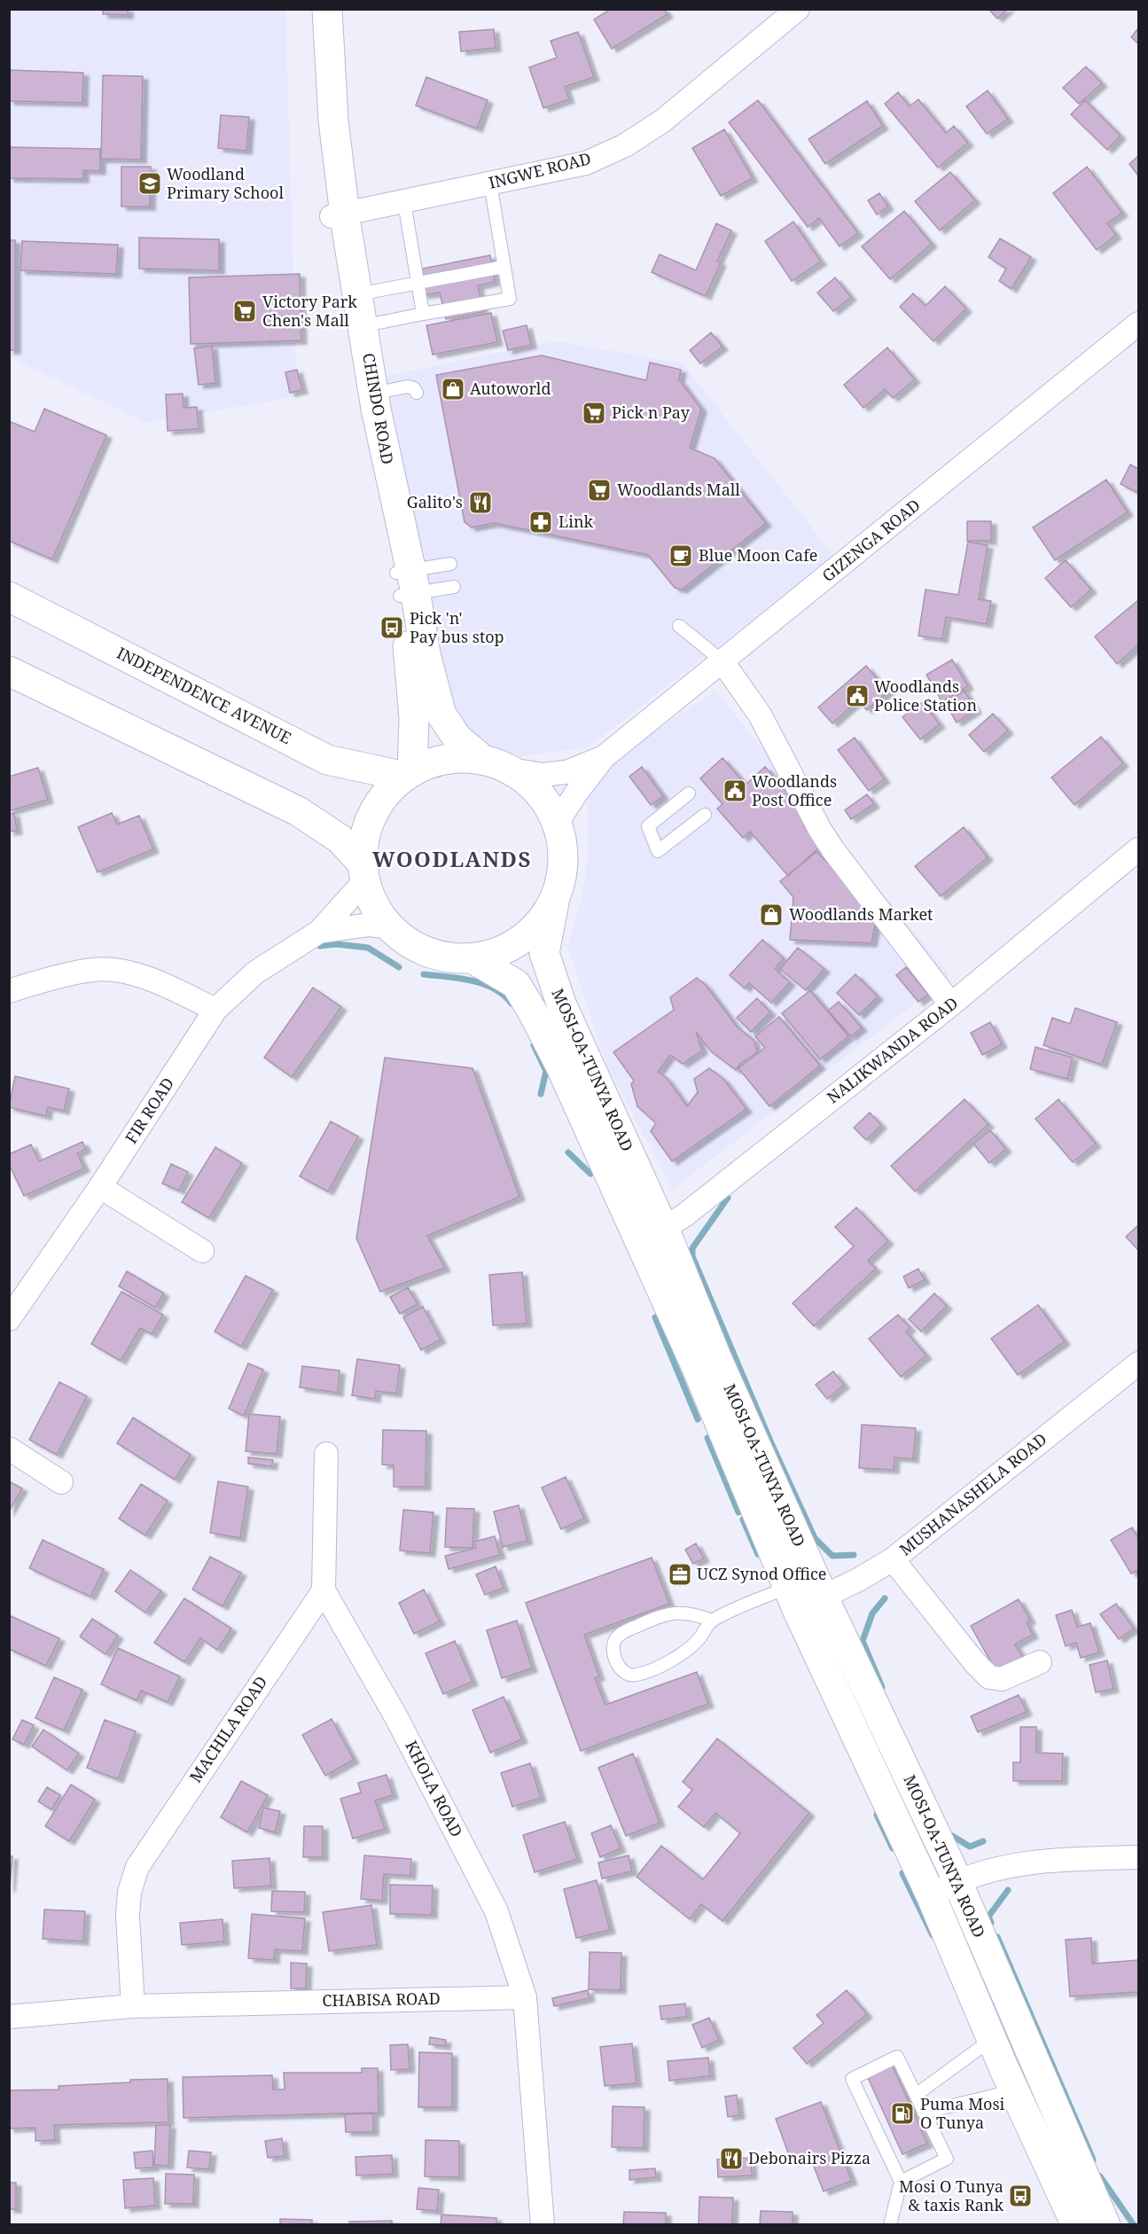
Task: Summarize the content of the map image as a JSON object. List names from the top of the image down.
{
  "streets": {
    "main road": ["CHINDO ROAD", "INDEPENDENCE AVENUE", "MOSI-OA-TUNYA ROAD"],
    "street": [
      "INGWE ROAD",
      "GIZENGA ROAD",
      "NALIKWANDA ROAD",
      "FIR ROAD",
      "MUSHANASHELA ROAD",
      "MACHILA ROAD",
      "KHOLA ROAD",
      "CHABISA ROAD"
    ]
  },
  "crossings": [
    ["INGWE ROAD", "CHINDO ROAD"],
    ["CHINDO ROAD", "INDEPENDENCE AVENUE"],
    ["GIZENGA ROAD", "MOSI-OA-TUNYA ROAD"],
    ["NALIKWANDA ROAD", "MOSI-OA-TUNYA ROAD"],
    ["MOSI-OA-TUNYA ROAD", "MUSHANASHELA ROAD"],
    ["MACHILA ROAD", "KHOLA ROAD"],
    ["MACHILA ROAD", "CHABISA ROAD"],
    ["KHOLA ROAD", "CHABISA ROAD"]
  ],
  "districts": ["WOODLANDS"],
  "places": {
    "school or university": ["Woodland Primary School"],
    "supermarket": ["Victory Park Chen's Mall", "Pick n Pay", "Woodlands Mall"],
    "shop": ["Autoworld", "Woodlands Market"],
    "restaurant": ["Galito's", "Debonairs Pizza"],
    "pharmacy": ["Link"],
    "cafe": ["Blue Moon Cafe"],
    "bus stop": ["Pick 'n' Pay bus stop", "Mosi O Tunya & taxis Rank"],
    "public building": ["Woodlands Police Station", "Woodlands Post Office"],
    "office": ["UCZ Synod Office"],
    "fuel station": ["Puma Mosi O Tunya"]
  }
}
